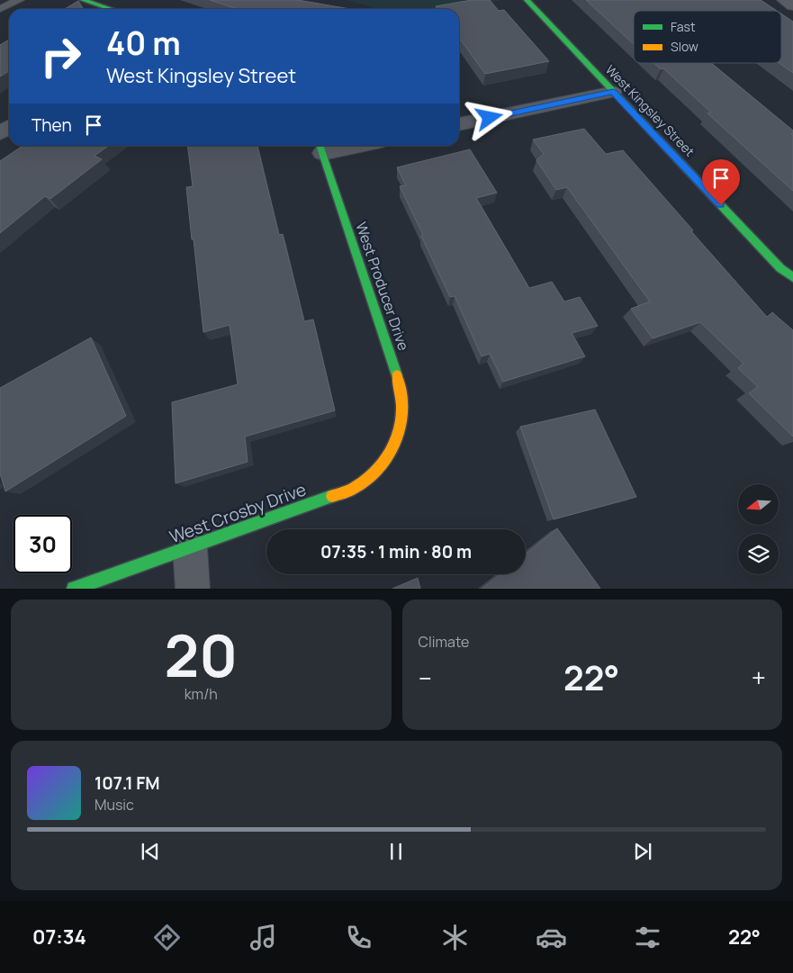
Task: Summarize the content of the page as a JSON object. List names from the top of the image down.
{
  "streets": {
    "street": ["West Kingsley Street", "West Producer Drive", "West Crosby Drive"]
  },
  "crossings": [
    ["West Producer Drive", "West Crosby Drive"]
  ],
  "legend": ["Fast", "Slow"],
  "north": "left",
  "page": {
    "turn": ["40 m", "West Kingsley Street"],
    "then": "Then",
    "limit": "30",
    "trip": "07:35 · 1 min · 80 m",
    "tile": [
      ["20", "km/h"],
      "Climate"
    ],
    "heat": ["−", "22°", "+"],
    "song": ["107.1 FM", "Music"],
    "tabs": ["07:34", "22°"]
  }
}
